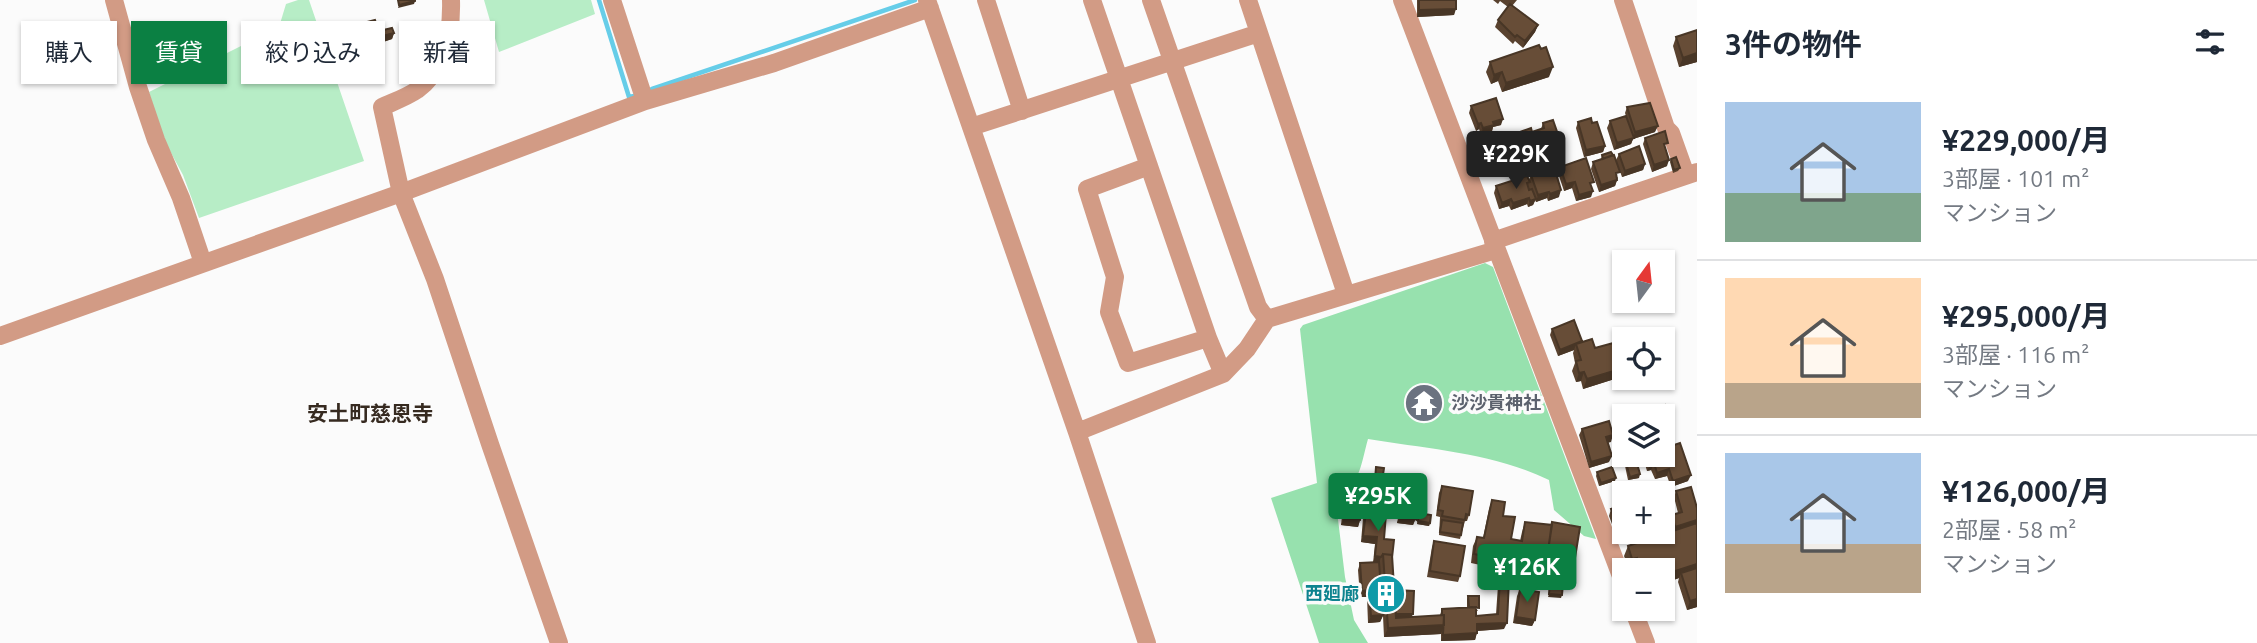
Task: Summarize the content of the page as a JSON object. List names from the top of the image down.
{
  "districts": ["安土町慈恩寺"],
  "places": {
    "temple": ["沙沙貴神社"],
    "building": ["西廻廊"]
  },
  "north": "top",
  "page": {
    "heading": "3件の物件",
    "chip": [
      "購入",
      "賃貸",
      "絞り込み",
      "新着"
    ],
    "list": [
      {
        "name": "¥229,000/月",
        "note": "3部屋 · 101 m² · マンション"
      },
      {
        "name": "¥295,000/月",
        "note": "3部屋 · 116 m² · マンション"
      },
      {
        "name": "¥126,000/月",
        "note": "2部屋 · 58 m² · マンション"
      }
    ],
    "price": ["¥229K", "¥295K", "¥126K"],
    "map_buttons": ["+", "−"]
  }
}
